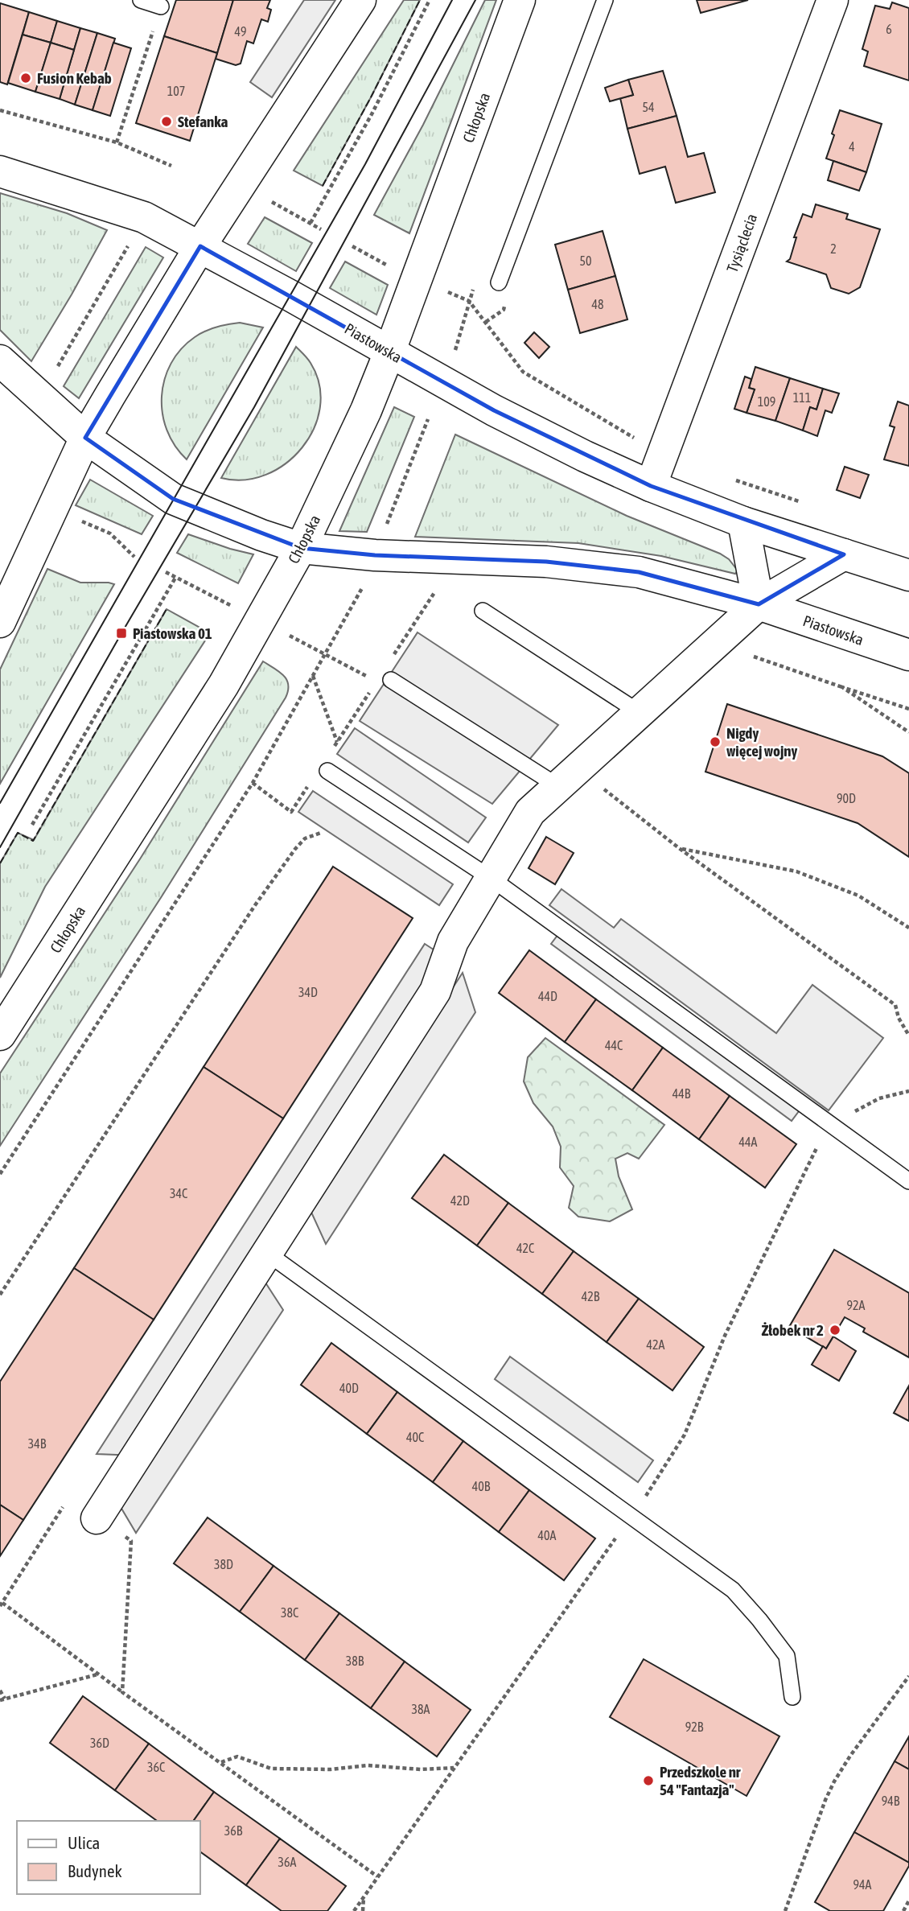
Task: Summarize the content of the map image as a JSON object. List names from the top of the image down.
{
  "streets": {
    "street": ["Chłopska", "Tysiąclecia", "Piastowska"]
  },
  "crossings": [
    ["Chłopska", "Piastowska"],
    ["Tysiąclecia", "Piastowska"]
  ],
  "places": {
    "other": [
      "Fusion Kebab",
      "Stefanka",
      "Nigdy więcej wojny",
      "Żłobek nr 2",
      "Przedszkole nr 54 \"Fantazja\""
    ],
    "transit": ["Piastowska 01"]
  },
  "house_numbers": [
    "6",
    "49",
    "107",
    "54",
    "4",
    "2",
    "50",
    "48",
    "111",
    "109",
    "90D",
    "34D",
    "44D",
    "44C",
    "44B",
    "44A",
    "34C",
    "42D",
    "42C",
    "42B",
    "92A",
    "42A",
    "40D",
    "40C",
    "34B",
    "40B",
    "40A",
    "38D",
    "38C",
    "38B",
    "38A",
    "92B",
    "36D",
    "36C",
    "94B",
    "36B",
    "36A",
    "94A"
  ],
  "legend": ["Ulica", "Budynek"]
}
